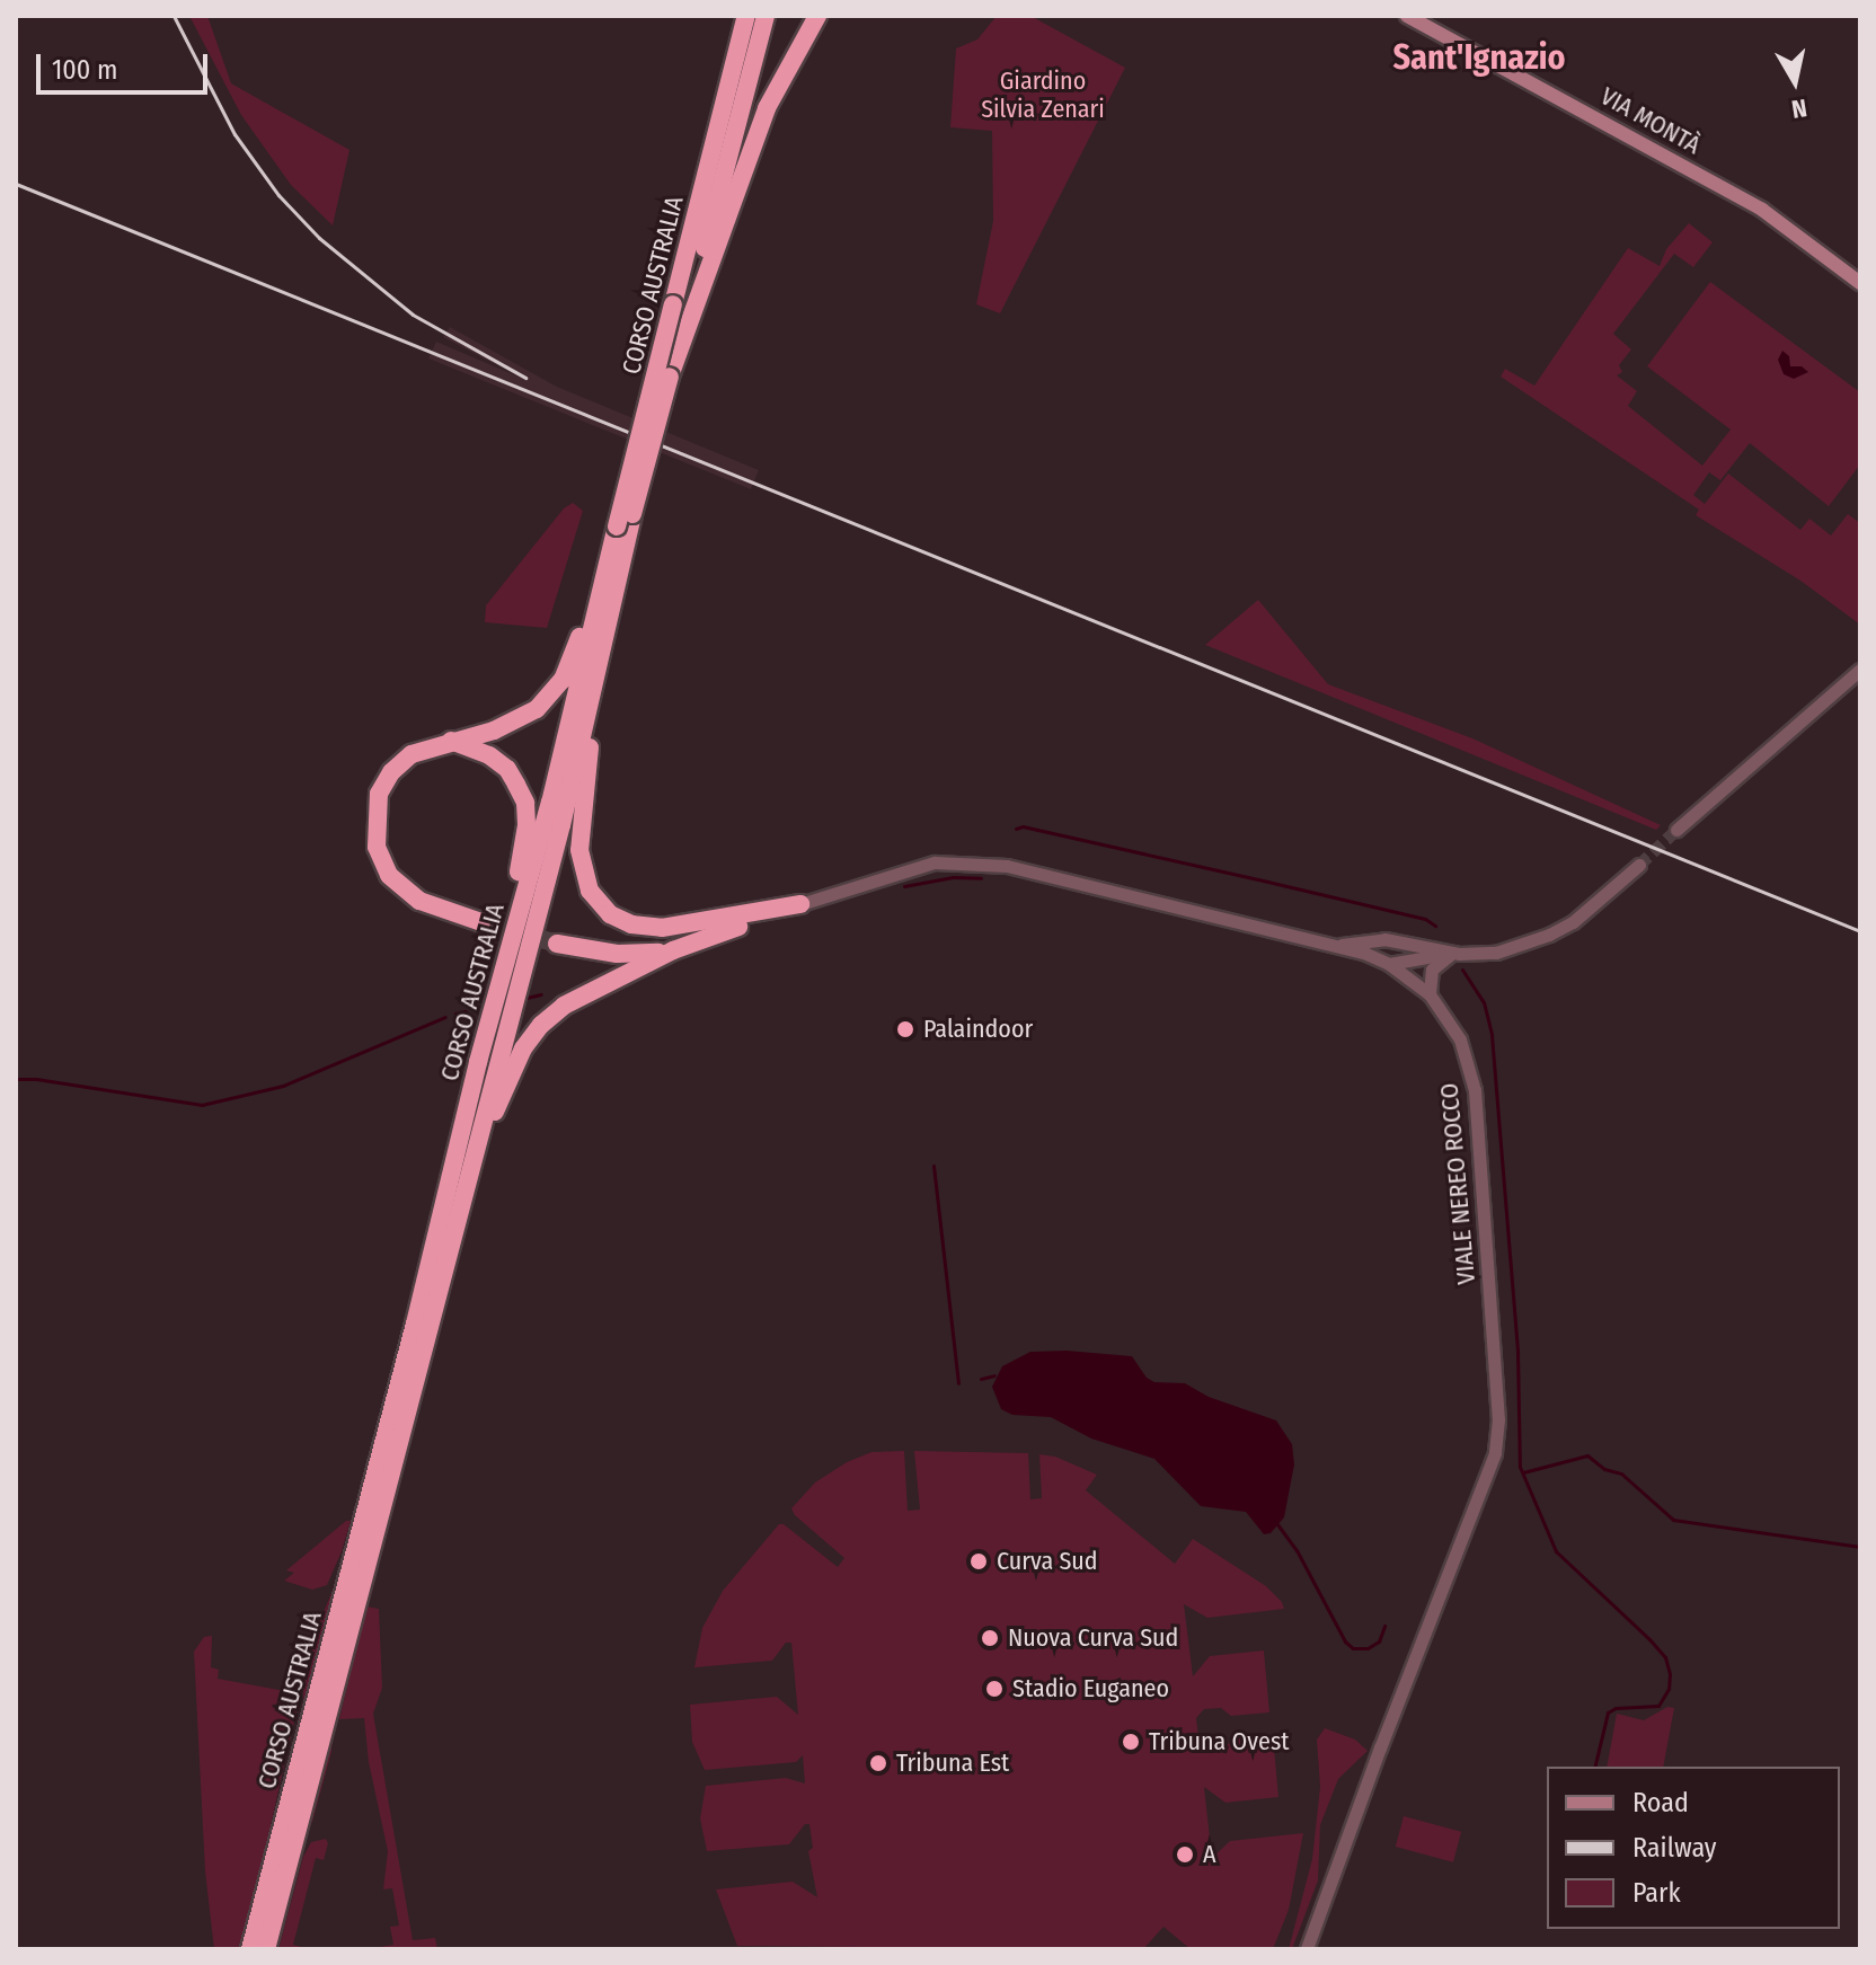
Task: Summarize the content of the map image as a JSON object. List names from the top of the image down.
{
  "streets": {
    "highway": ["CORSO AUSTRALIA"],
    "main road": ["VIA MONTÀ"],
    "street": ["VIALE NEREO ROCCO"]
  },
  "districts": ["Sant'Ignazio"],
  "parks": ["Giardino Silvia Zenari"],
  "places": [
    "Palaindoor",
    "Curva Sud",
    "Nuova Curva Sud",
    "Stadio Euganeo",
    "Tribuna Ovest",
    "Tribuna Est",
    "A"
  ],
  "legend": ["Road", "Railway", "Park"],
  "scale_bar": "100 m",
  "north": "bottom"
}
